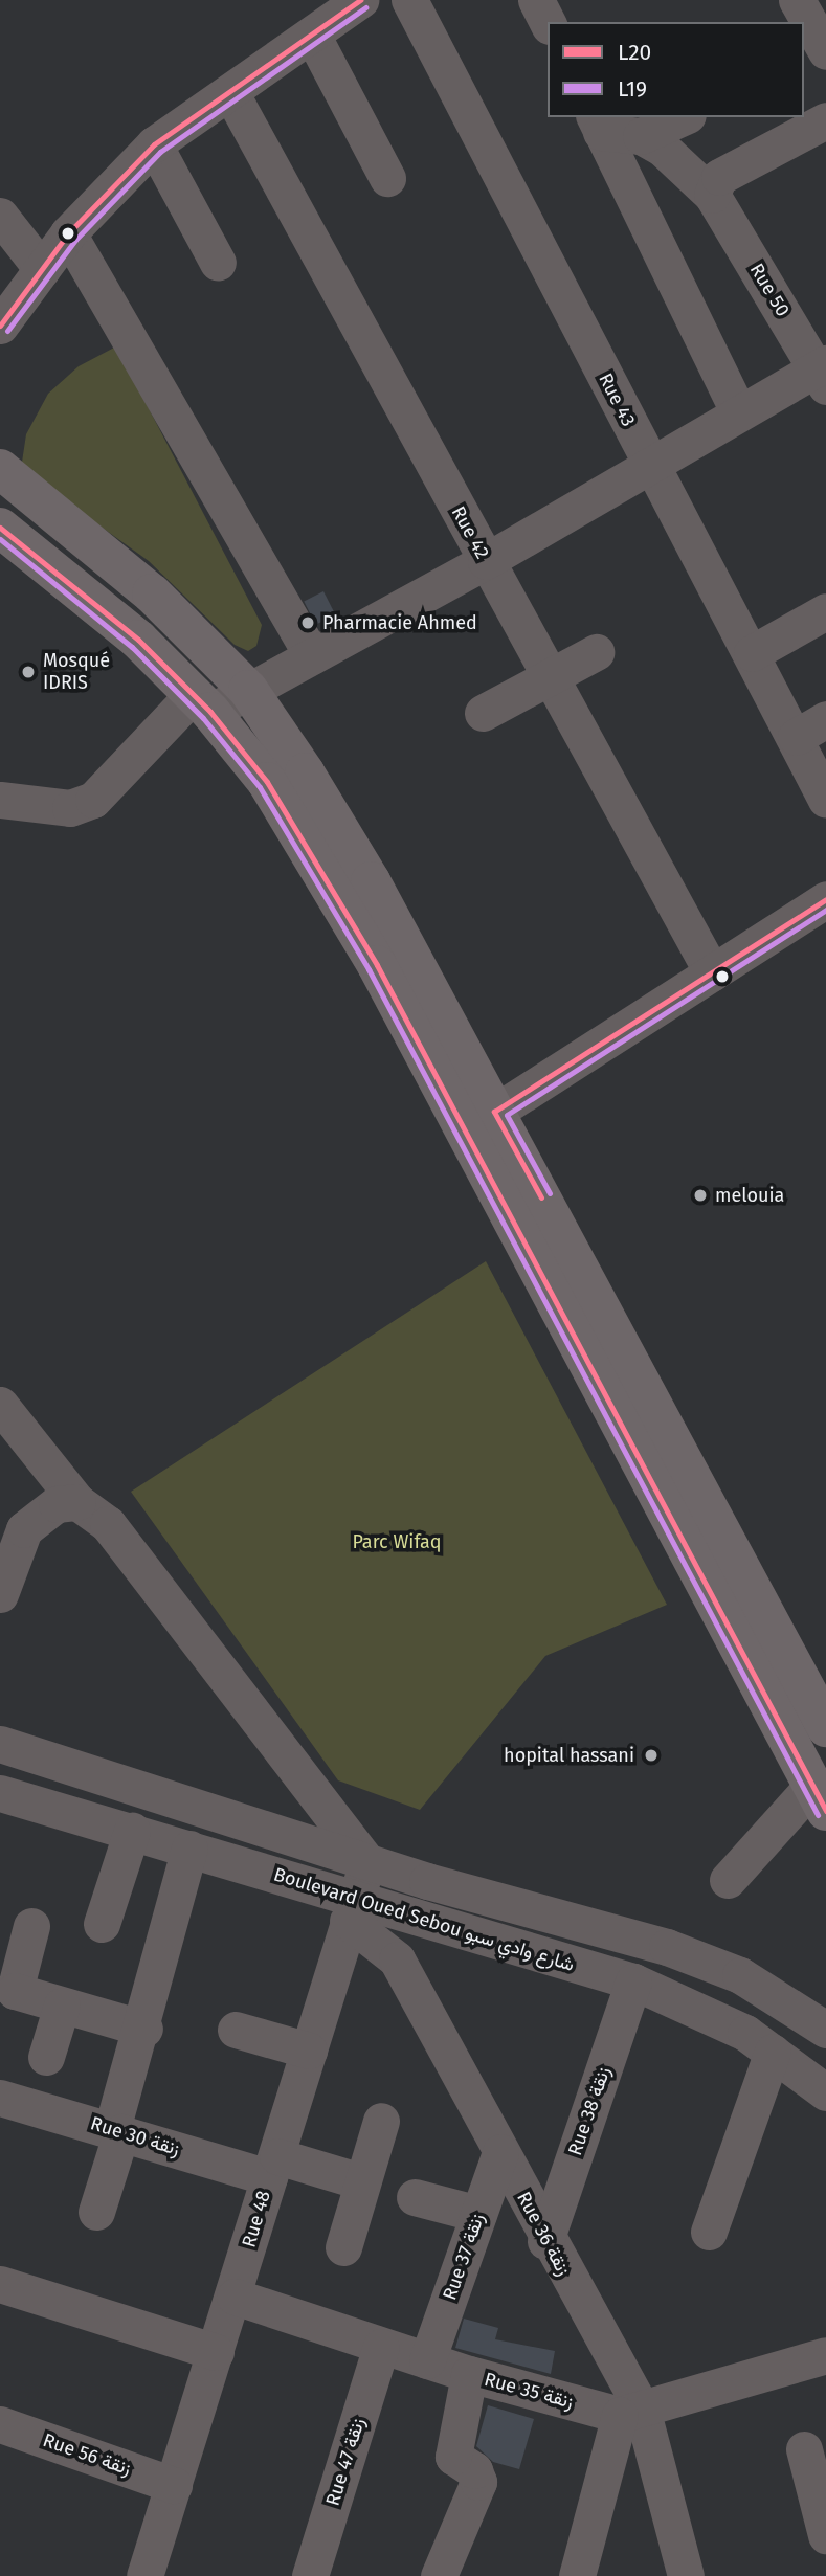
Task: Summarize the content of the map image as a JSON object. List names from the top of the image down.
{
  "streets": {
    "street": [
      "Rue 50",
      "Rue 43",
      "Rue 42",
      "Boulevard Oued Sebou شارع وادي سبو",
      "Rue 38 زنقة",
      "Rue 30 زنقة",
      "Rue 48",
      "Rue 36 زنقة",
      "Rue 37 زنقة",
      "Rue 35 زنقة",
      "Rue 56 زنقة",
      "Rue 47 زنقة"
    ]
  },
  "crossings": [
    ["Boulevard Oued Sebou شارع وادي سبو", "Rue 38 زنقة"],
    ["Boulevard Oued Sebou شارع وادي سبو", "Rue 48"],
    ["Boulevard Oued Sebou شارع وادي سبو", "Rue 36 زنقة"],
    ["Rue 38 زنقة", "Rue 36 زنقة"],
    ["Rue 30 زنقة", "Rue 48"],
    ["Rue 48", "Rue 36 زنقة"],
    ["Rue 48", "Rue 35 زنقة"],
    ["Rue 48", "Rue 56 زنقة"],
    ["Rue 36 زنقة", "Rue 37 زنقة"],
    ["Rue 36 زنقة", "Rue 35 زنقة"],
    ["Rue 37 زنقة", "Rue 35 زنقة"],
    ["Rue 35 زنقة", "Rue 47 زنقة"]
  ],
  "parks": ["Parc Wifaq"],
  "places": [
    "Pharmacie Ahmed",
    "Mosqué IDRIS",
    "melouia",
    "hopital hassani"
  ],
  "lines": ["transit line L20", "transit line L19"],
  "legend": ["L20", "L19"]
}
